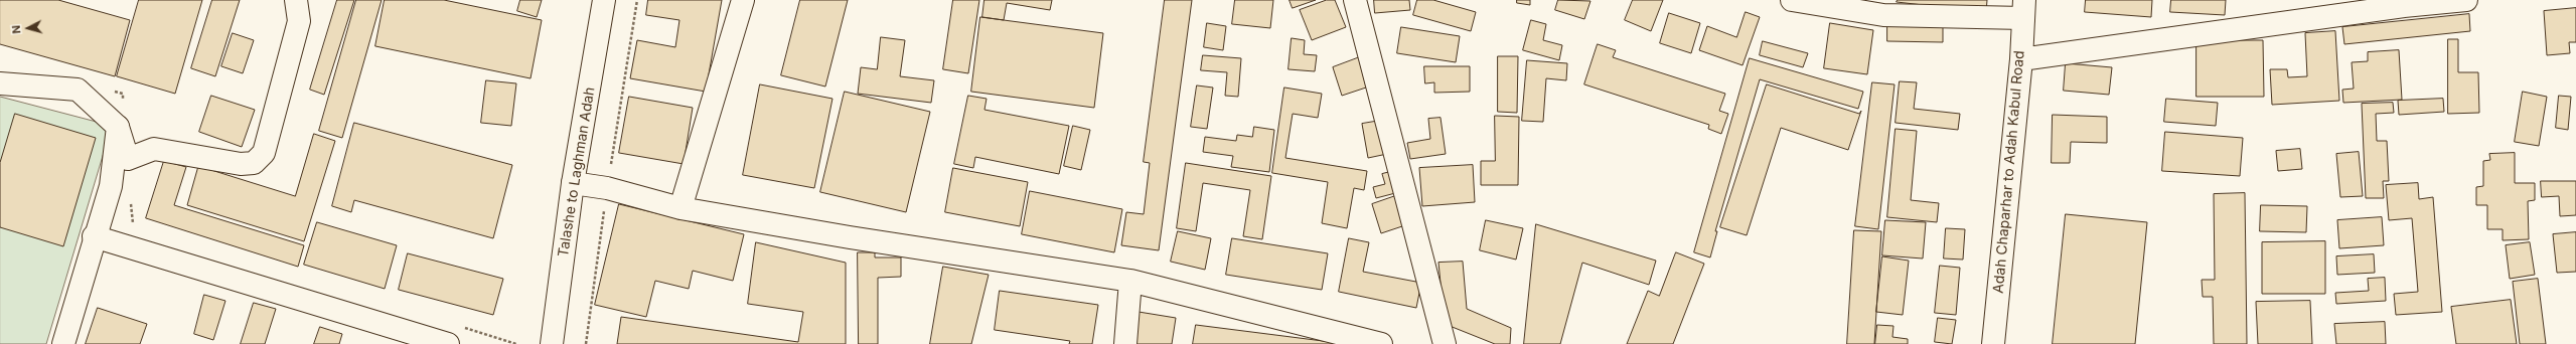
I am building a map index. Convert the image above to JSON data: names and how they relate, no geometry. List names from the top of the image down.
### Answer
{
  "streets": {
    "street": ["Talashe to Laghman Adah", "Adah Chaparhar to Adah Kabul Road"]
  },
  "north": "left"
}
